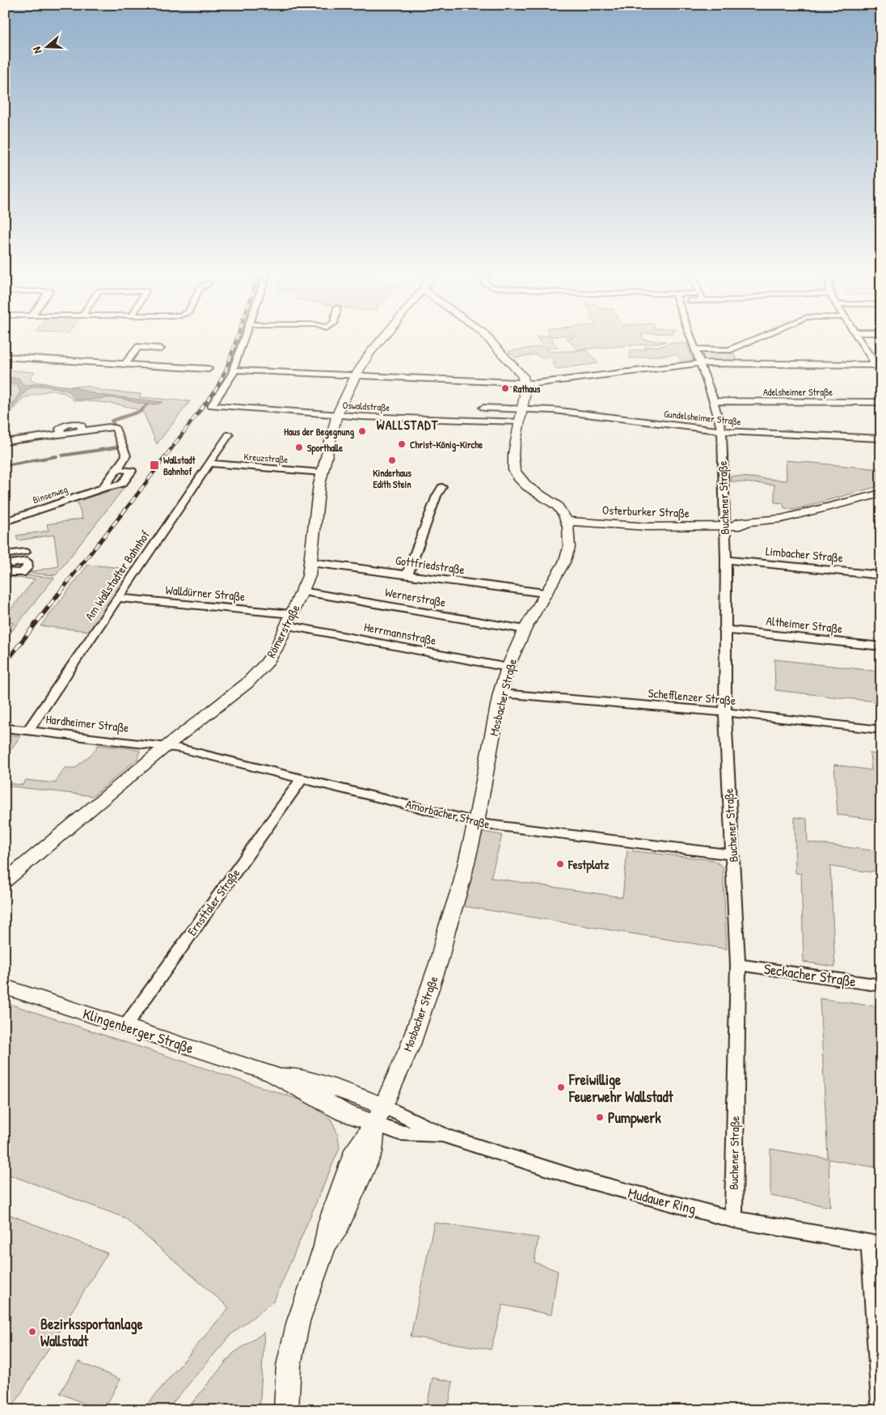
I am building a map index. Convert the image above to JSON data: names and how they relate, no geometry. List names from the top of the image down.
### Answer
{
  "streets": {
    "street": [
      "Adelsheimer Straße",
      "Oswaldstraße",
      "Gundelsheimer Straße",
      "Kreuzstraße",
      "Binsenweg",
      "Buchener Straße",
      "Osterburker Straße",
      "Limbacher Straße",
      "Gottfriedstraße",
      "Am Wallstadter Bahnhof",
      "Walldürner Straße",
      "Wernerstraße",
      "Altheimer Straße",
      "Römerstraße",
      "Herrmannstraße",
      "Schefflenzer Straße",
      "Mosbacher Straße",
      "Hardheimer Straße",
      "Amorbacher Straße",
      "Ernsttaler Straße",
      "Seckacher Straße",
      "Klingenberger Straße",
      "Mudauer Ring"
    ]
  },
  "crossings": [
    ["Adelsheimer Straße", "Buchener Straße"],
    ["Oswaldstraße", "Römerstraße"],
    ["Gundelsheimer Straße", "Buchener Straße"],
    ["Kreuzstraße", "Am Wallstadter Bahnhof"],
    ["Kreuzstraße", "Römerstraße"],
    ["Buchener Straße", "Osterburker Straße"],
    ["Buchener Straße", "Limbacher Straße"],
    ["Buchener Straße", "Altheimer Straße"],
    ["Buchener Straße", "Schefflenzer Straße"],
    ["Buchener Straße", "Amorbacher Straße"],
    ["Buchener Straße", "Seckacher Straße"],
    ["Buchener Straße", "Mudauer Ring"],
    ["Osterburker Straße", "Mosbacher Straße"],
    ["Gottfriedstraße", "Römerstraße"],
    ["Gottfriedstraße", "Mosbacher Straße"],
    ["Am Wallstadter Bahnhof", "Walldürner Straße"],
    ["Am Wallstadter Bahnhof", "Hardheimer Straße"],
    ["Walldürner Straße", "Römerstraße"],
    ["Wernerstraße", "Römerstraße"],
    ["Wernerstraße", "Mosbacher Straße"],
    ["Römerstraße", "Herrmannstraße"],
    ["Römerstraße", "Hardheimer Straße"],
    ["Römerstraße", "Amorbacher Straße"],
    ["Herrmannstraße", "Mosbacher Straße"],
    ["Schefflenzer Straße", "Mosbacher Straße"],
    ["Mosbacher Straße", "Amorbacher Straße"],
    ["Mosbacher Straße", "Klingenberger Straße"],
    ["Mosbacher Straße", "Mudauer Ring"],
    ["Hardheimer Straße", "Amorbacher Straße"],
    ["Amorbacher Straße", "Ernsttaler Straße"],
    ["Ernsttaler Straße", "Klingenberger Straße"],
    ["Klingenberger Straße", "Mudauer Ring"]
  ],
  "districts": ["WALLSTADT"],
  "places": {
    "other": [
      "Rathaus",
      "Haus der Begegnung",
      "Christ-König-Kirche",
      "Sporthalle",
      "Kinderhaus Edith Stein",
      "Festplatz",
      "Freiwillige Feuerwehr Wallstadt",
      "Pumpwerk",
      "Bezirkssportanlage Wallstadt"
    ],
    "transit": ["Wallstadt Bahnhof"]
  },
  "north": "left"
}
